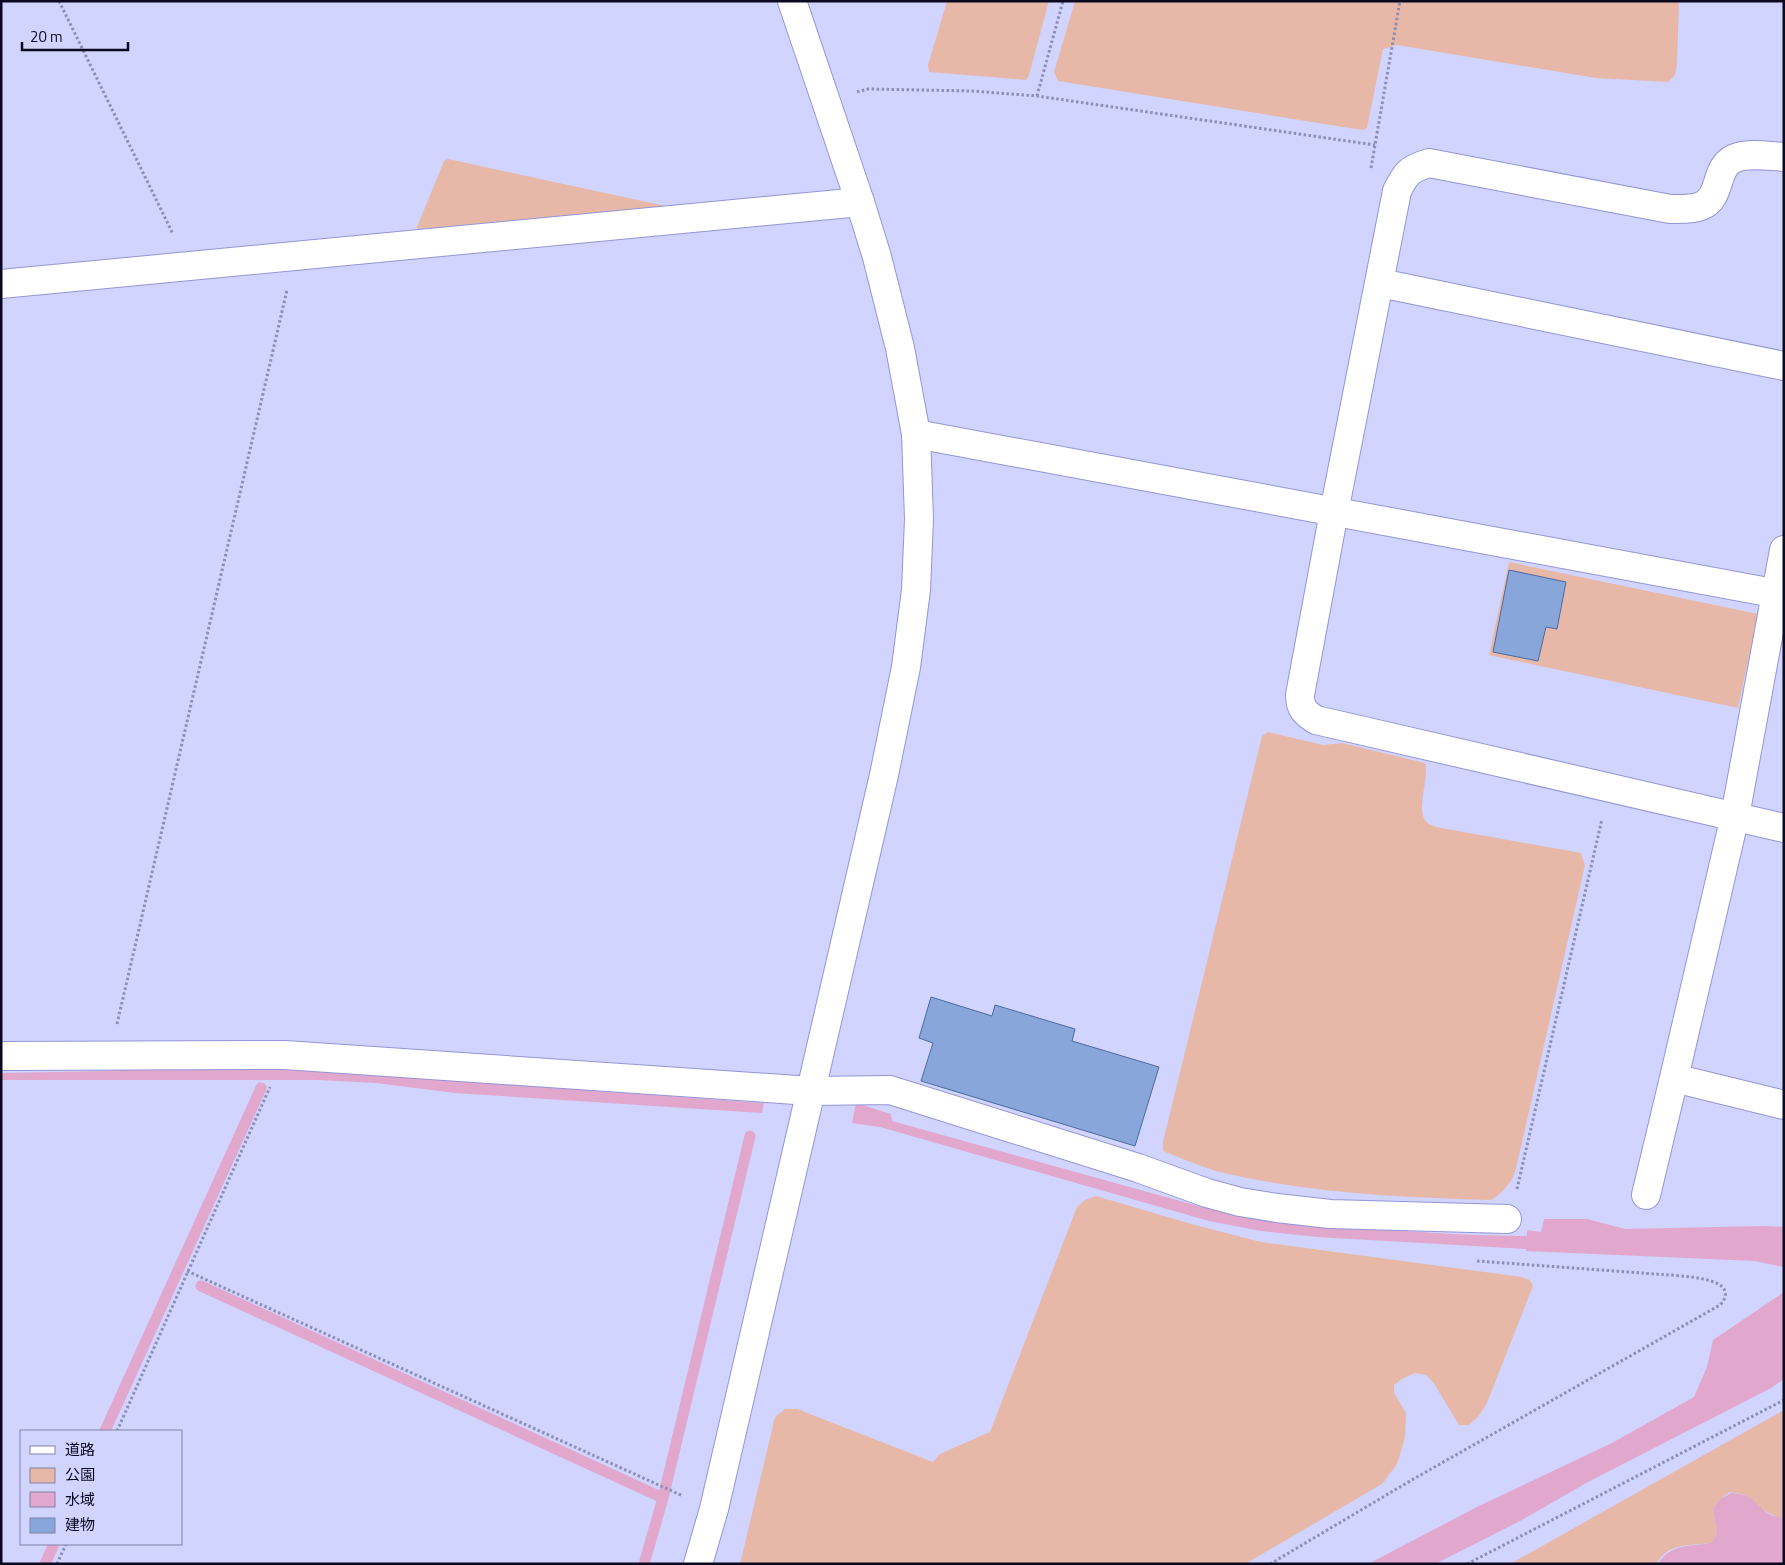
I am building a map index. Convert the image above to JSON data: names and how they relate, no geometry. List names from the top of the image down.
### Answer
{
  "legend": [
    "道路",
    "公園",
    "水域",
    "建物"
  ],
  "scale_bar": "20 m"
}
